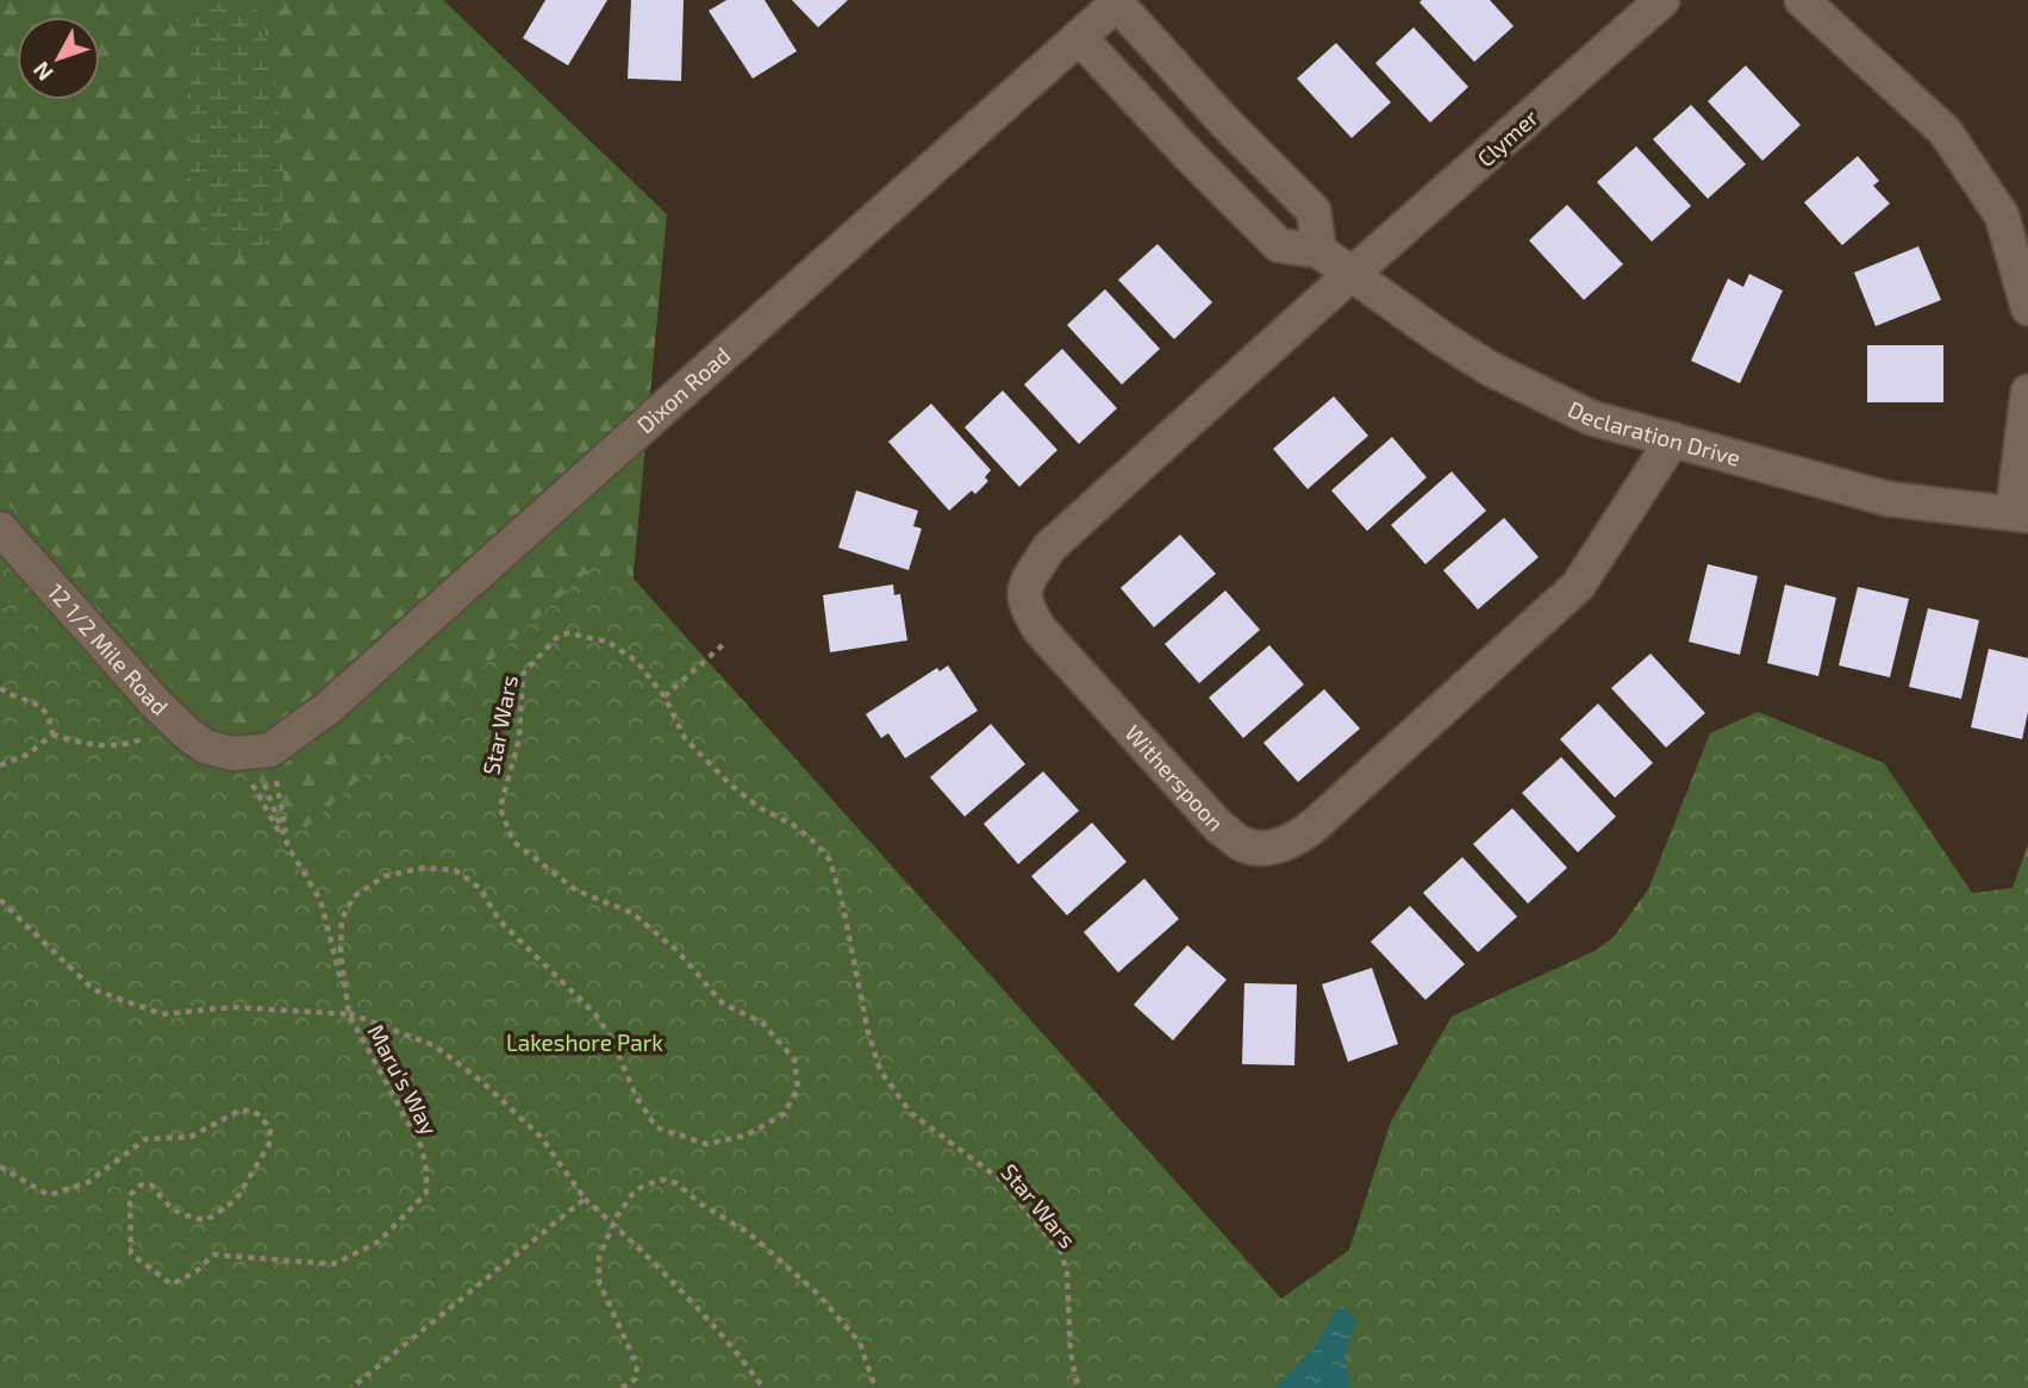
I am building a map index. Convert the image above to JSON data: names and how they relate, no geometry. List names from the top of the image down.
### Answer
{
  "streets": {
    "street": [
      "Clymer",
      "Dixon Road",
      "Declaration Drive",
      "12 1/2 Mile Road",
      "Witherspoon"
    ],
    "path": ["Star Wars", "Maru's Way"]
  },
  "crossings": [
    ["Clymer", "Declaration Drive"],
    ["Clymer", "Witherspoon"],
    ["Dixon Road", "Declaration Drive"],
    ["Dixon Road", "12 1/2 Mile Road"],
    ["Declaration Drive", "Witherspoon"],
    ["Star Wars", "Maru's Way"]
  ],
  "parks": ["Lakeshore Park"],
  "north": "bottom left"
}
